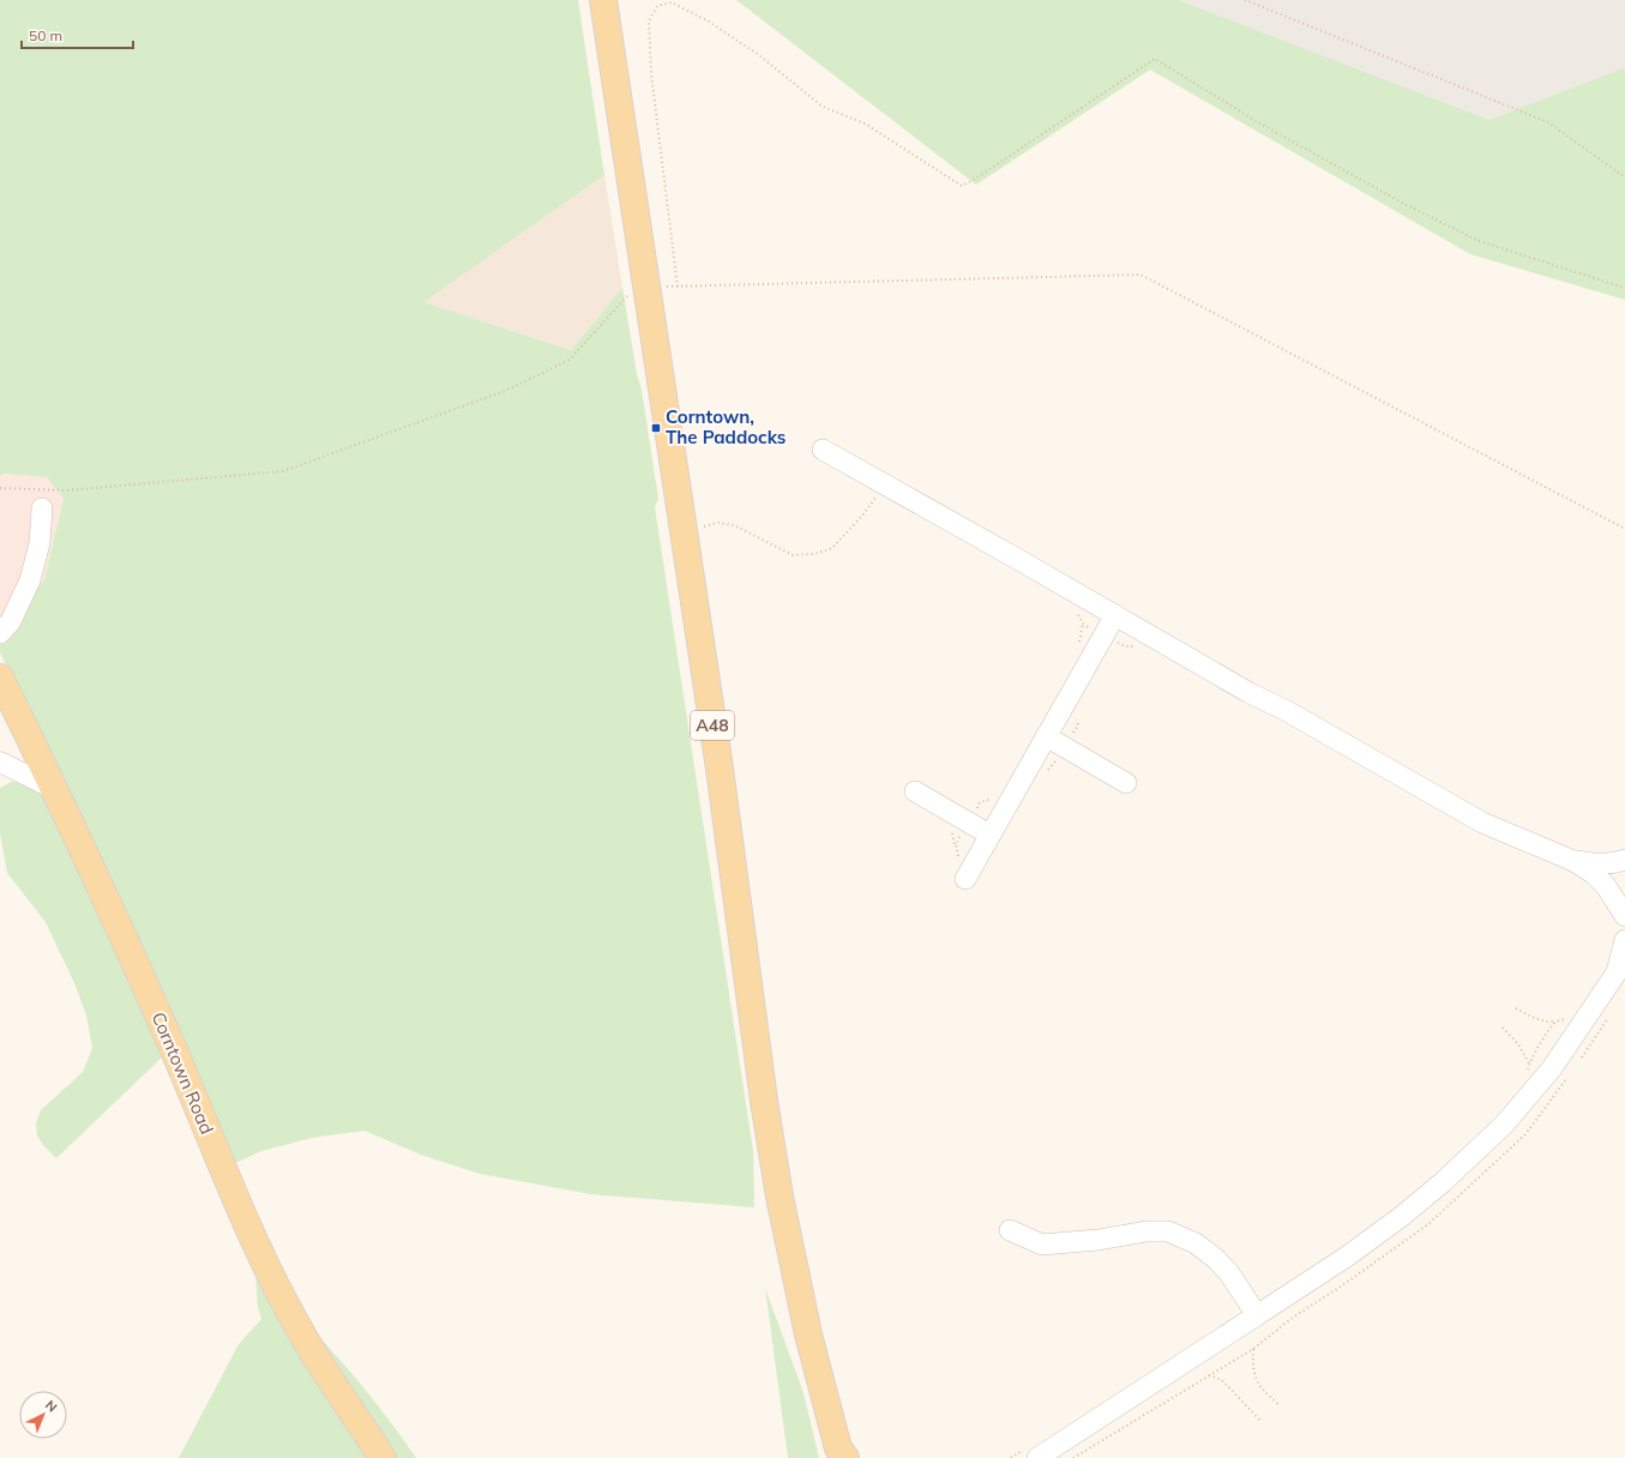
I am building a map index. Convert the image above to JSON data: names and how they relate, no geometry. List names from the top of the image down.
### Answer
{
  "streets": {
    "main road": ["A48", "Corntown Road"]
  },
  "places": {
    "transit": ["Corntown, The Paddocks"]
  },
  "scale_bar": "50 m",
  "north": "top right"
}
